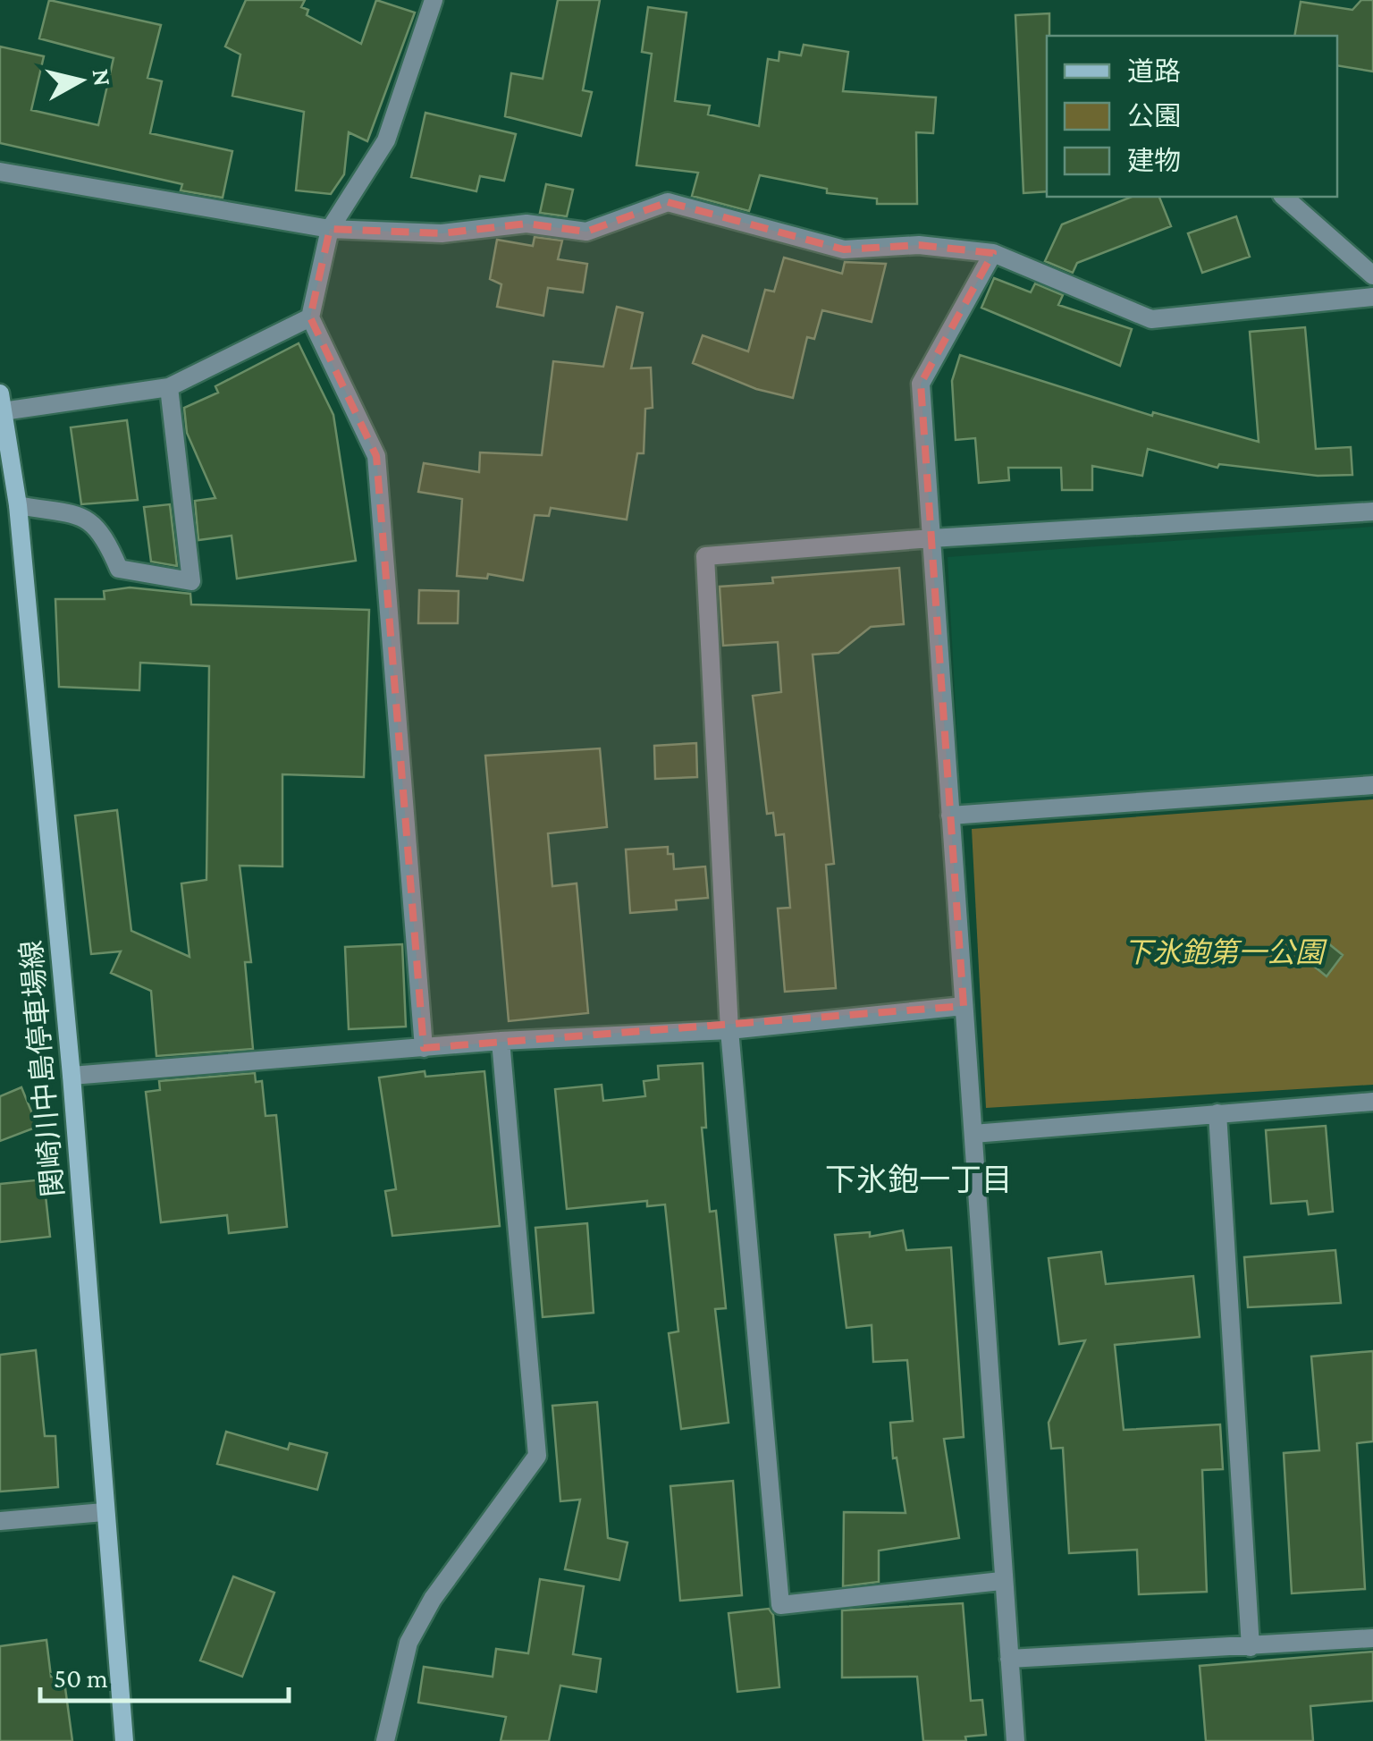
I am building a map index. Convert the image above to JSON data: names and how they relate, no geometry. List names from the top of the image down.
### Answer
{
  "streets": {
    "main road": ["関崎川中島停車場線"]
  },
  "districts": ["下氷鉋一丁目"],
  "parks": ["下氷鉋第一公園"],
  "legend": ["道路", "公園", "建物"],
  "scale_bar": "50 m",
  "north": "right"
}
